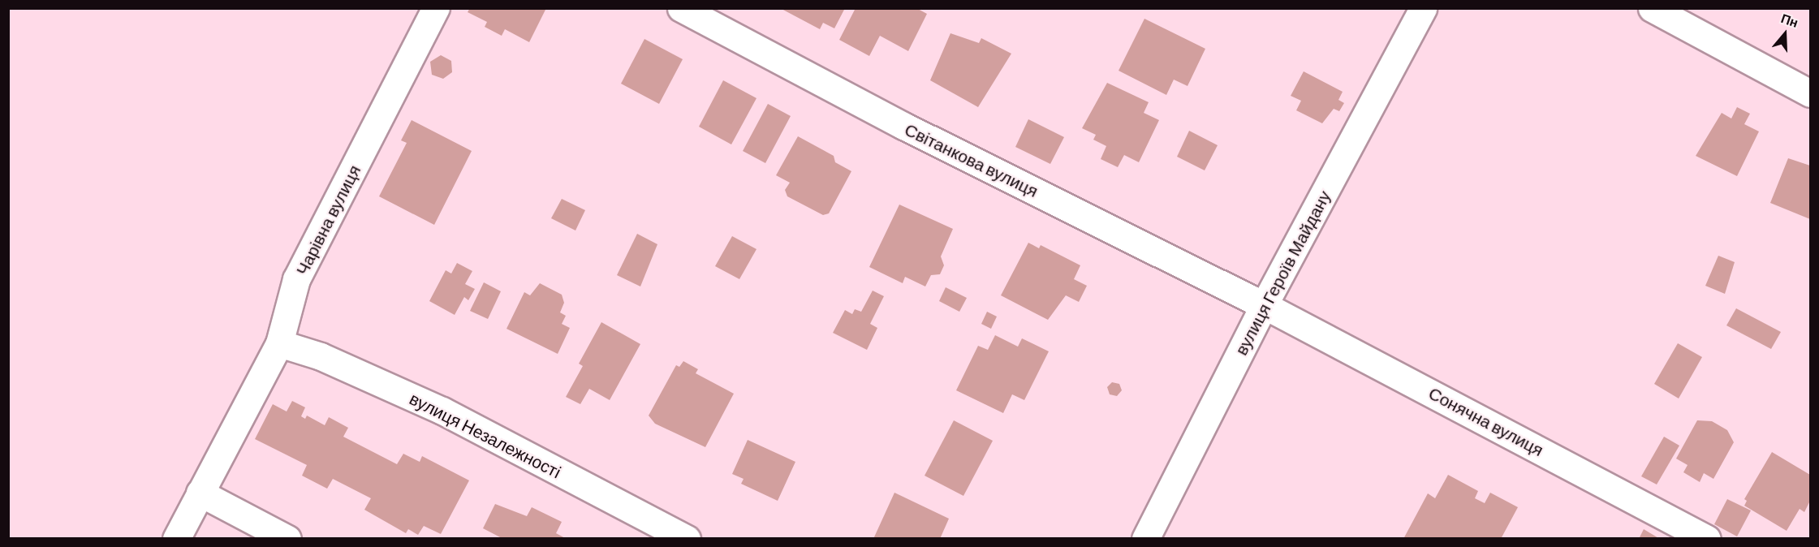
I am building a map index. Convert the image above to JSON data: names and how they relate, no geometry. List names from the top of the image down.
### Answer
{
  "streets": {
    "street": [
      "Світанкова вулиця",
      "Чарівна вулиця",
      "вулиця Героїв Майдану",
      "Сонячна вулиця",
      "вулиця Незалежності"
    ]
  },
  "crossings": [
    ["Світанкова вулиця", "вулиця Героїв Майдану"],
    ["Світанкова вулиця", "Сонячна вулиця"],
    ["Чарівна вулиця", "вулиця Незалежності"],
    ["вулиця Героїв Майдану", "Сонячна вулиця"]
  ],
  "north": "top"
}
